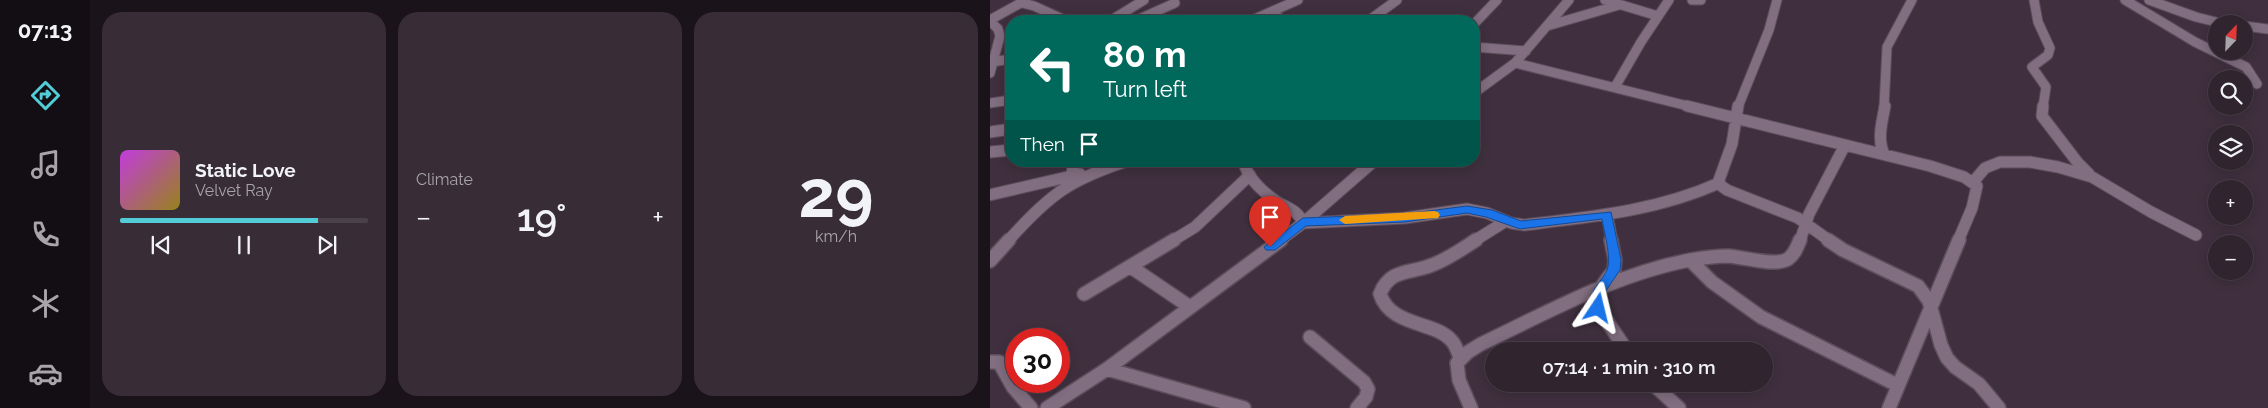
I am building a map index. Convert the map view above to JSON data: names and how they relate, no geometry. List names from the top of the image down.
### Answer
{
  "north": "top right",
  "page": {
    "tabs": "07:13",
    "tile": [
      "Climate",
      ["29", "km/h"]
    ],
    "map_buttons": ["+", "−"],
    "turn": ["80 m", "Turn left"],
    "then": "Then",
    "song": ["Static Love", "Velvet Ray"],
    "heat": ["−", "19°", "+"],
    "limit": "30",
    "trip": "07:14 · 1 min · 310 m"
  }
}
